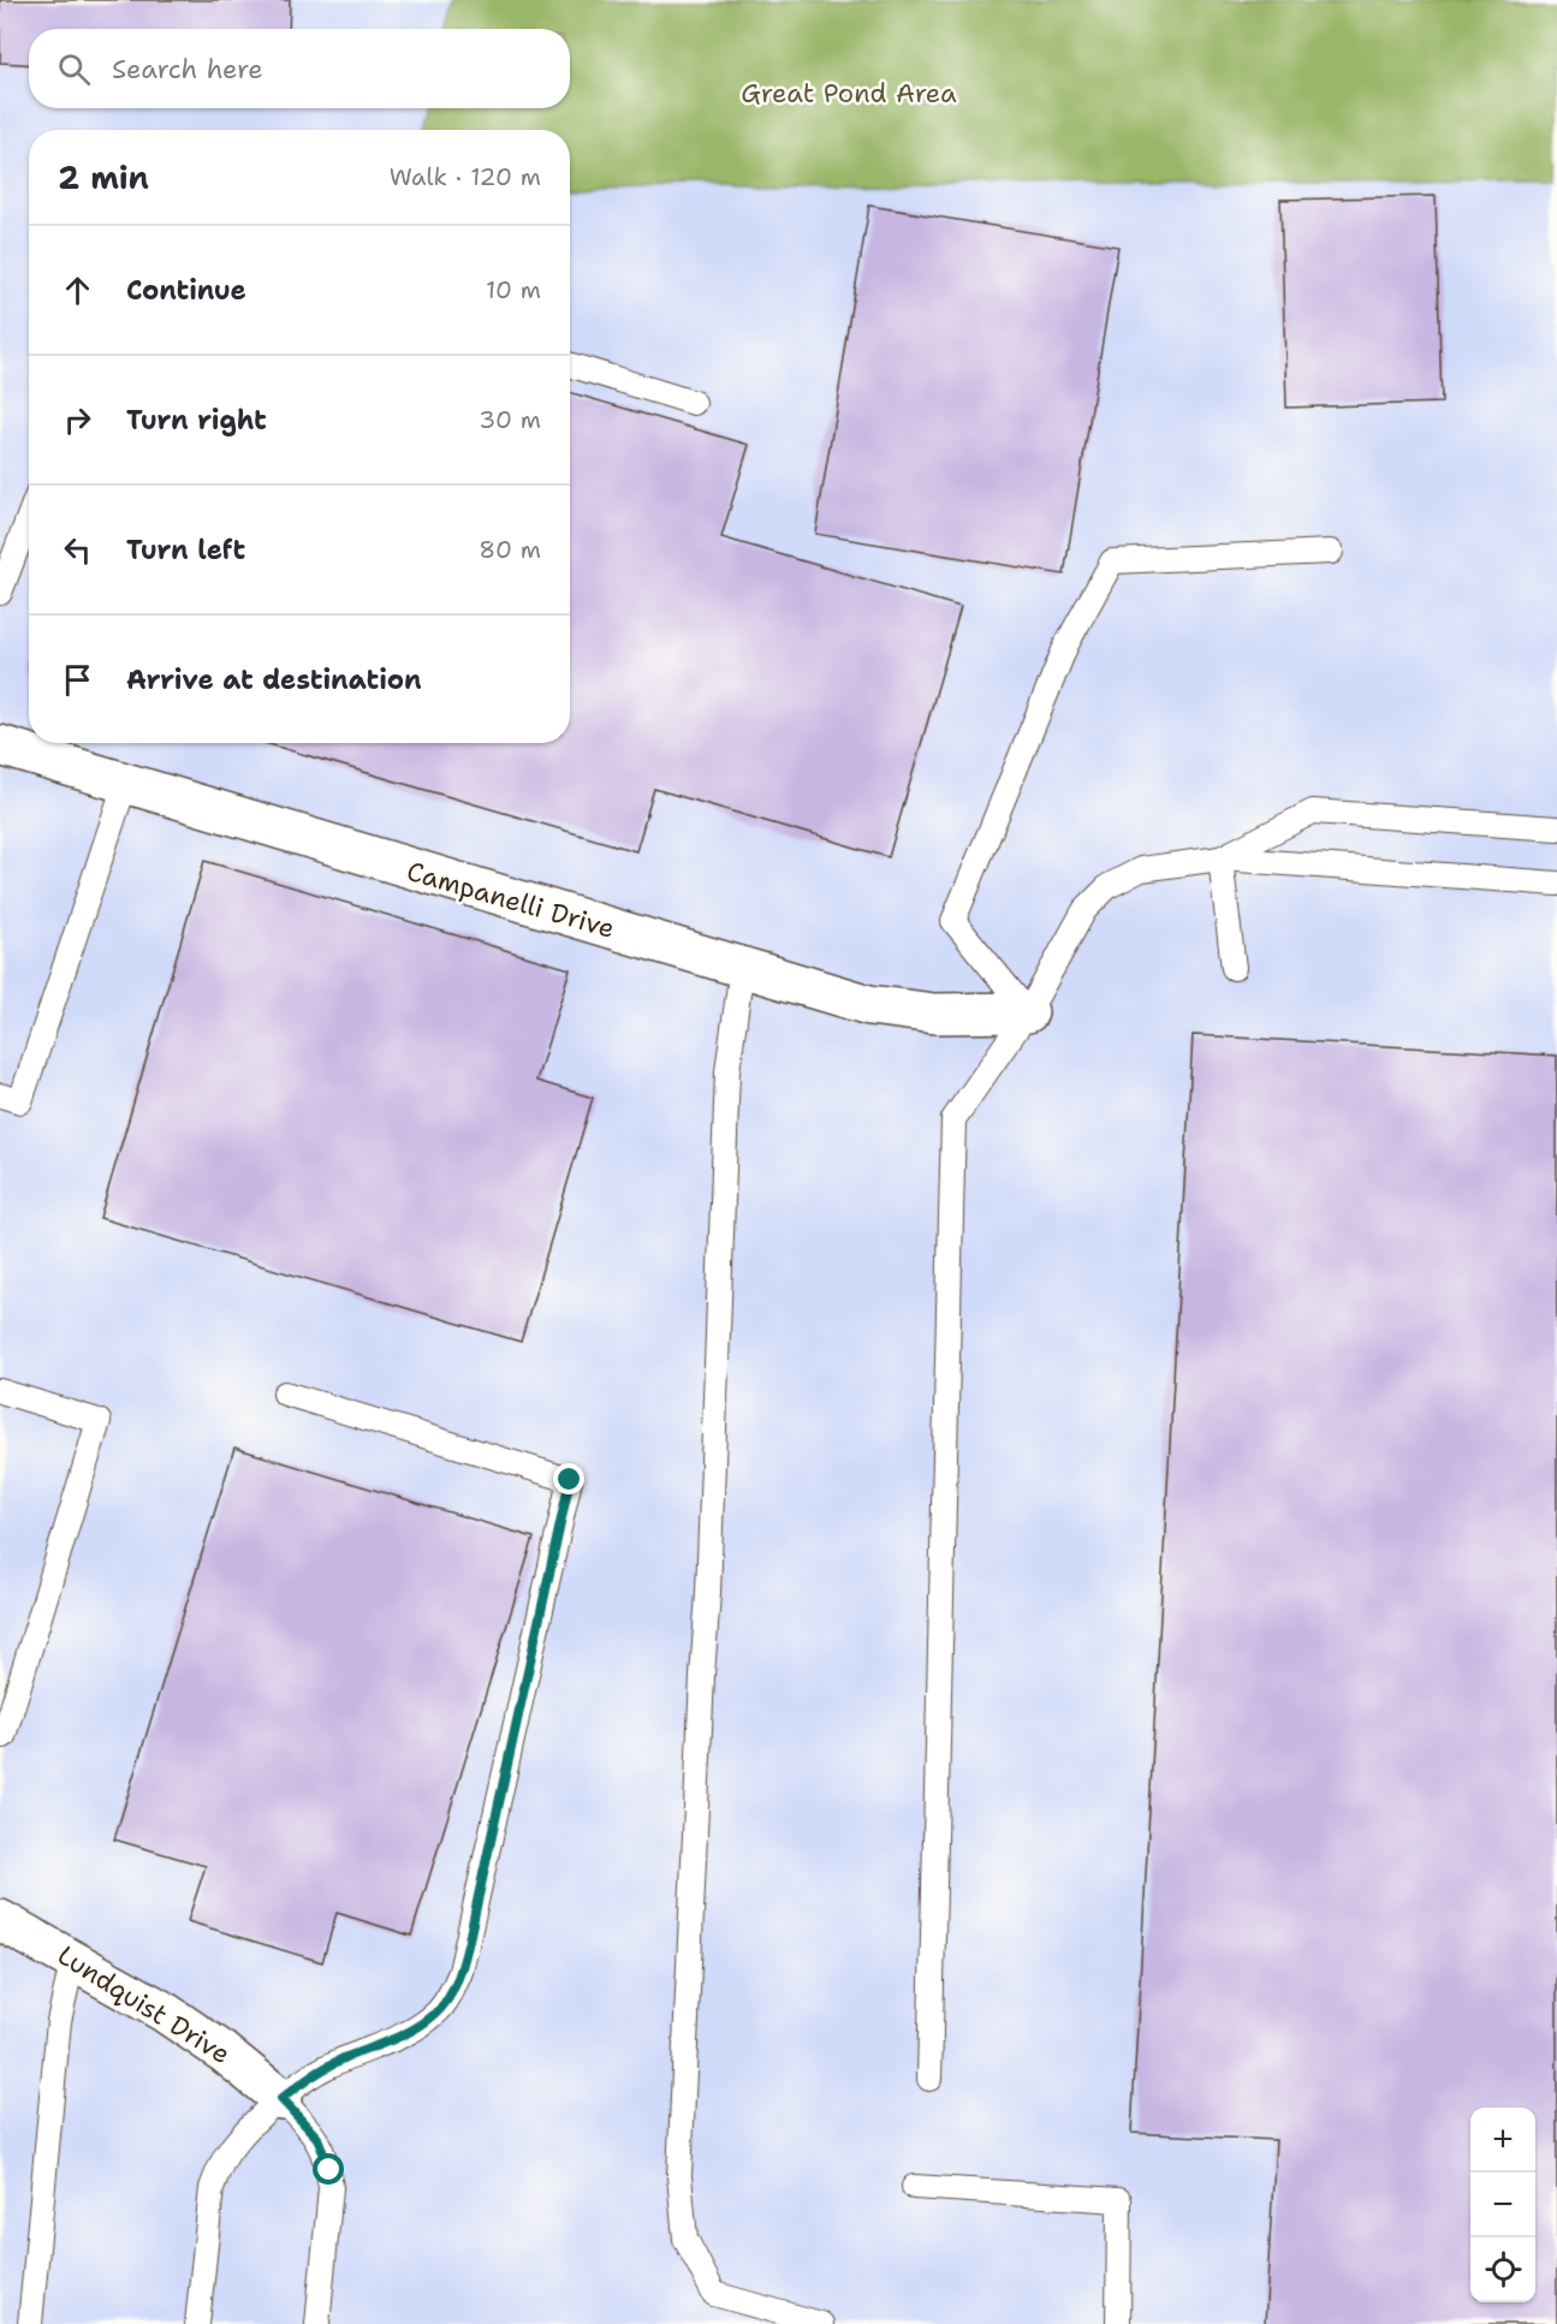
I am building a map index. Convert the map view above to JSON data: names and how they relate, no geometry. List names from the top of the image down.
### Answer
{
  "streets": {
    "street": ["Campanelli Drive", "Lundquist Drive"]
  },
  "parks": ["Great Pond Area"],
  "page": {
    "search": "Search here",
    "heading": ["2 min", "Walk · 120 m"],
    "list": [
      ["Continue", "10 m"],
      ["Turn right", "30 m"],
      ["Turn left", "80 m"],
      "Arrive at destination"
    ],
    "map_buttons": ["+", "−"]
  }
}
